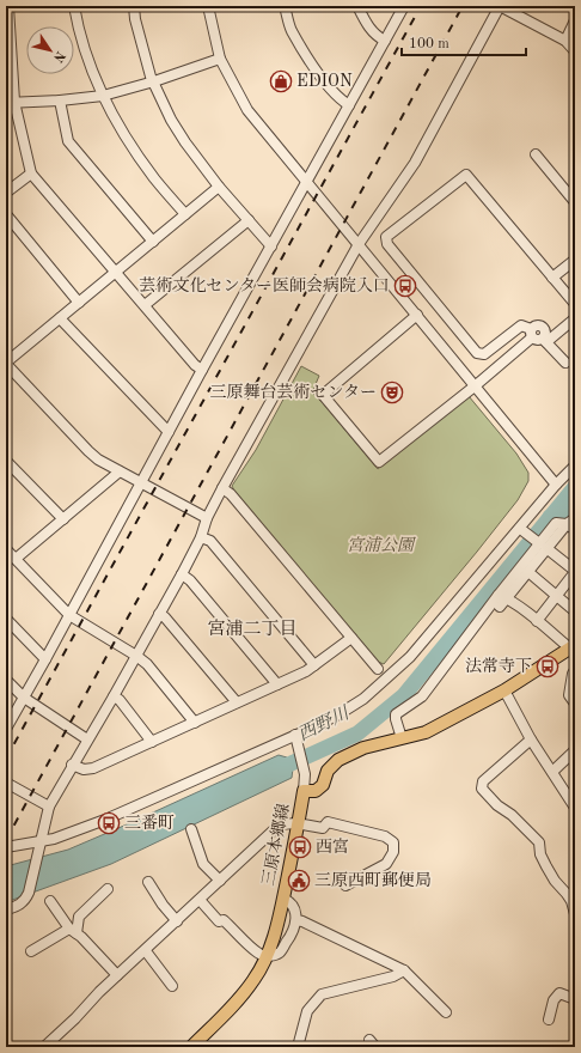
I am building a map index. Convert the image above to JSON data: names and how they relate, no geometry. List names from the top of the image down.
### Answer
{
  "streets": {
    "main road": ["三原本郷線"]
  },
  "districts": ["宮浦二丁目"],
  "water": ["西野川"],
  "parks": ["宮浦公園"],
  "places": {
    "shop": ["EDION"],
    "bus stop": [
      "芸術文化センター医師会病院入口",
      "法常寺下",
      "三番町",
      "西宮"
    ],
    "theatre": ["三原舞台芸術センター"],
    "public building": ["三原西町郵便局"]
  },
  "scale_bar": "100 m",
  "north": "bottom right"
}
